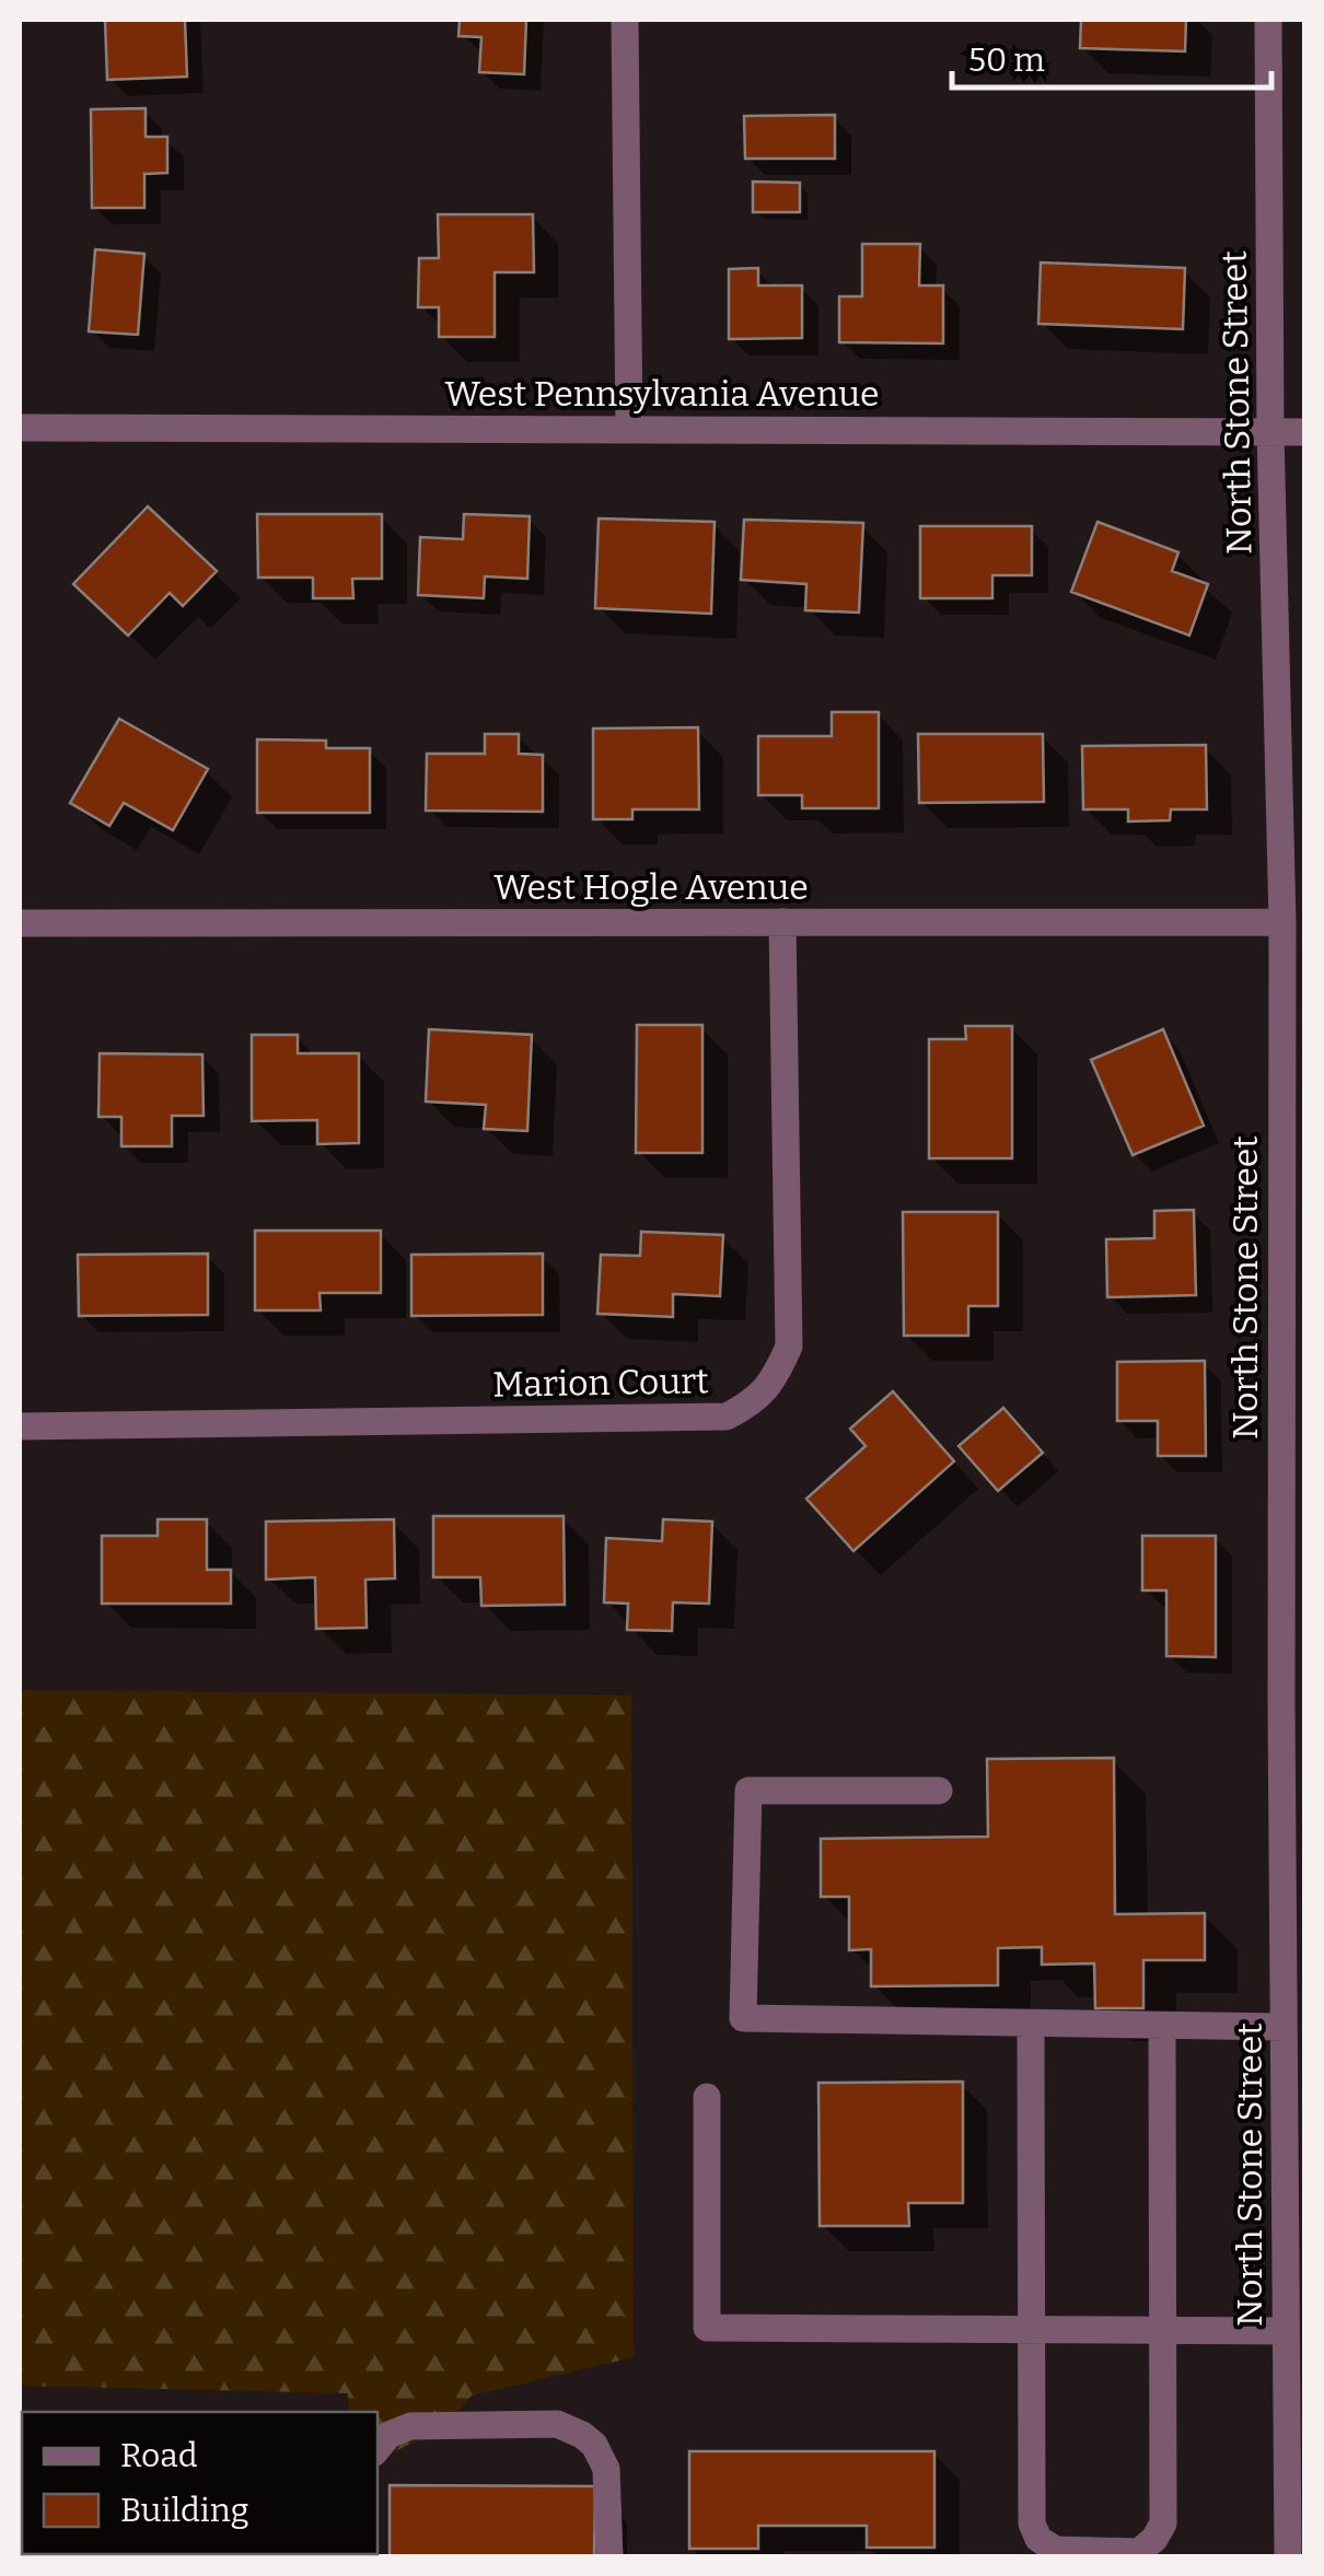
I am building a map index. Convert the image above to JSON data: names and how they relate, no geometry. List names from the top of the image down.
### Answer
{
  "streets": {
    "street": [
      "West Pennsylvania Avenue",
      "North Stone Street",
      "West Hogle Avenue",
      "Marion Court"
    ]
  },
  "crossings": [
    ["West Pennsylvania Avenue", "North Stone Street"],
    ["North Stone Street", "West Hogle Avenue"],
    ["West Hogle Avenue", "Marion Court"]
  ],
  "legend": ["Road", "Building"],
  "scale_bar": "50 m"
}
